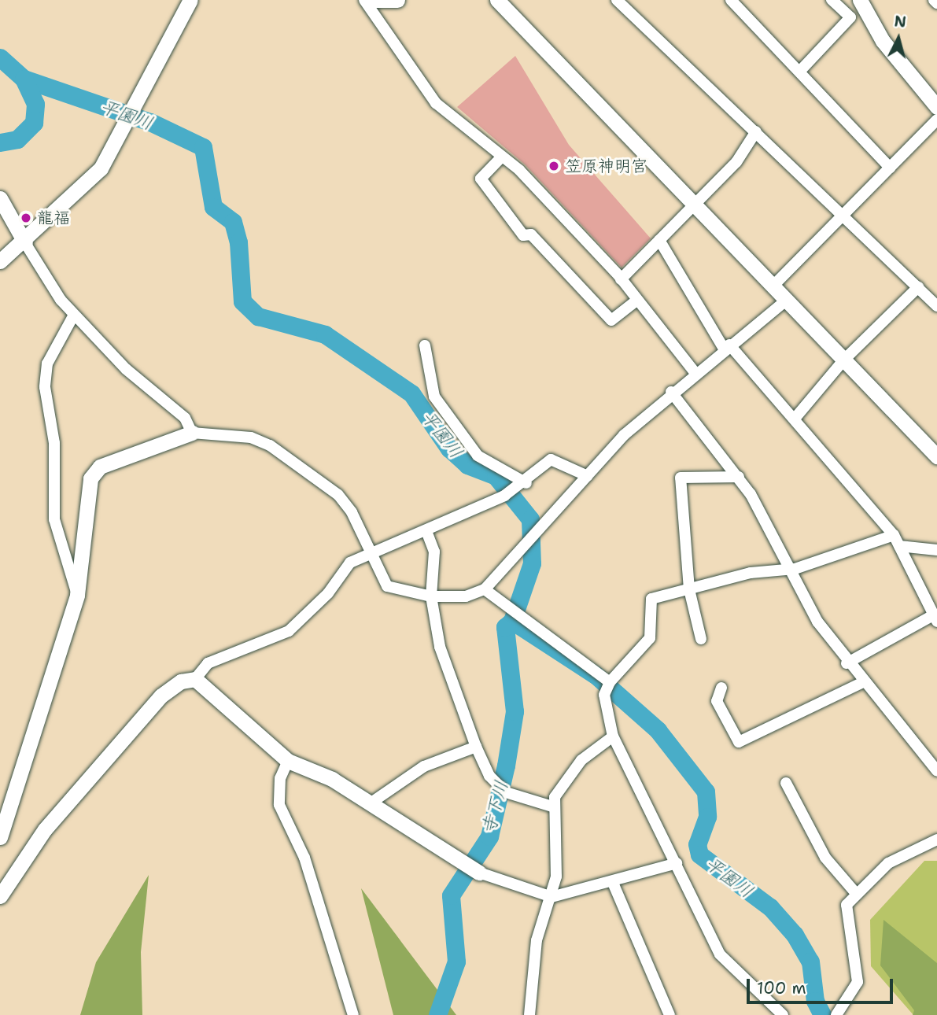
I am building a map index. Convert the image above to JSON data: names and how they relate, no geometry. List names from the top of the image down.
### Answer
{
  "water": ["平園川", "寺下川"],
  "places": ["笠原神明宮", "龍福"],
  "scale_bar": "100 m",
  "north": "top"
}
